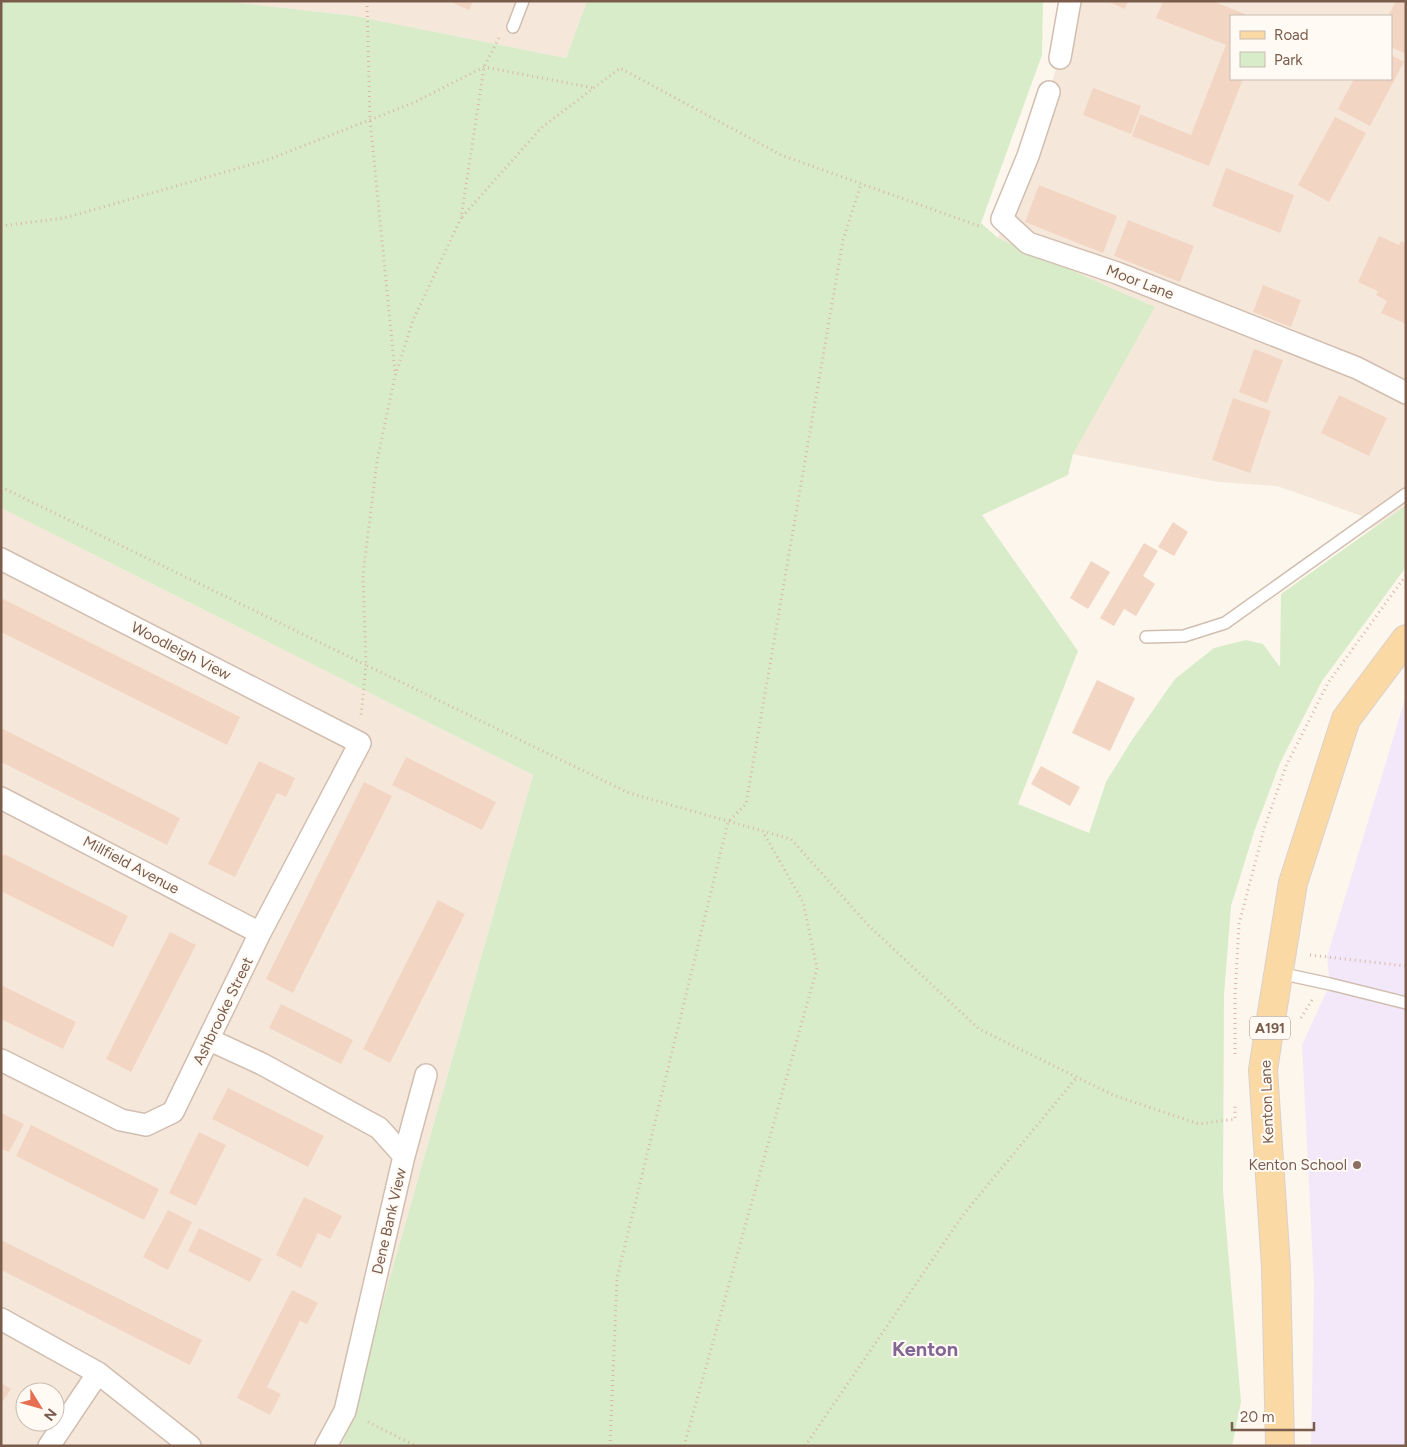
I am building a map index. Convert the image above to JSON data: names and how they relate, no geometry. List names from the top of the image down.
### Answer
{
  "streets": {
    "main road": ["A191", "Kenton Lane"],
    "street": [
      "Moor Lane",
      "Woodleigh View",
      "Millfield Avenue",
      "Ashbrooke Street",
      "Dene Bank View"
    ]
  },
  "crossings": [
    ["Woodleigh View", "Ashbrooke Street"],
    ["Millfield Avenue", "Ashbrooke Street"],
    ["Ashbrooke Street", "Dene Bank View"]
  ],
  "districts": ["Kenton"],
  "places": ["Kenton School"],
  "legend": ["Road", "Park"],
  "scale_bar": "20 m",
  "north": "bottom right"
}
